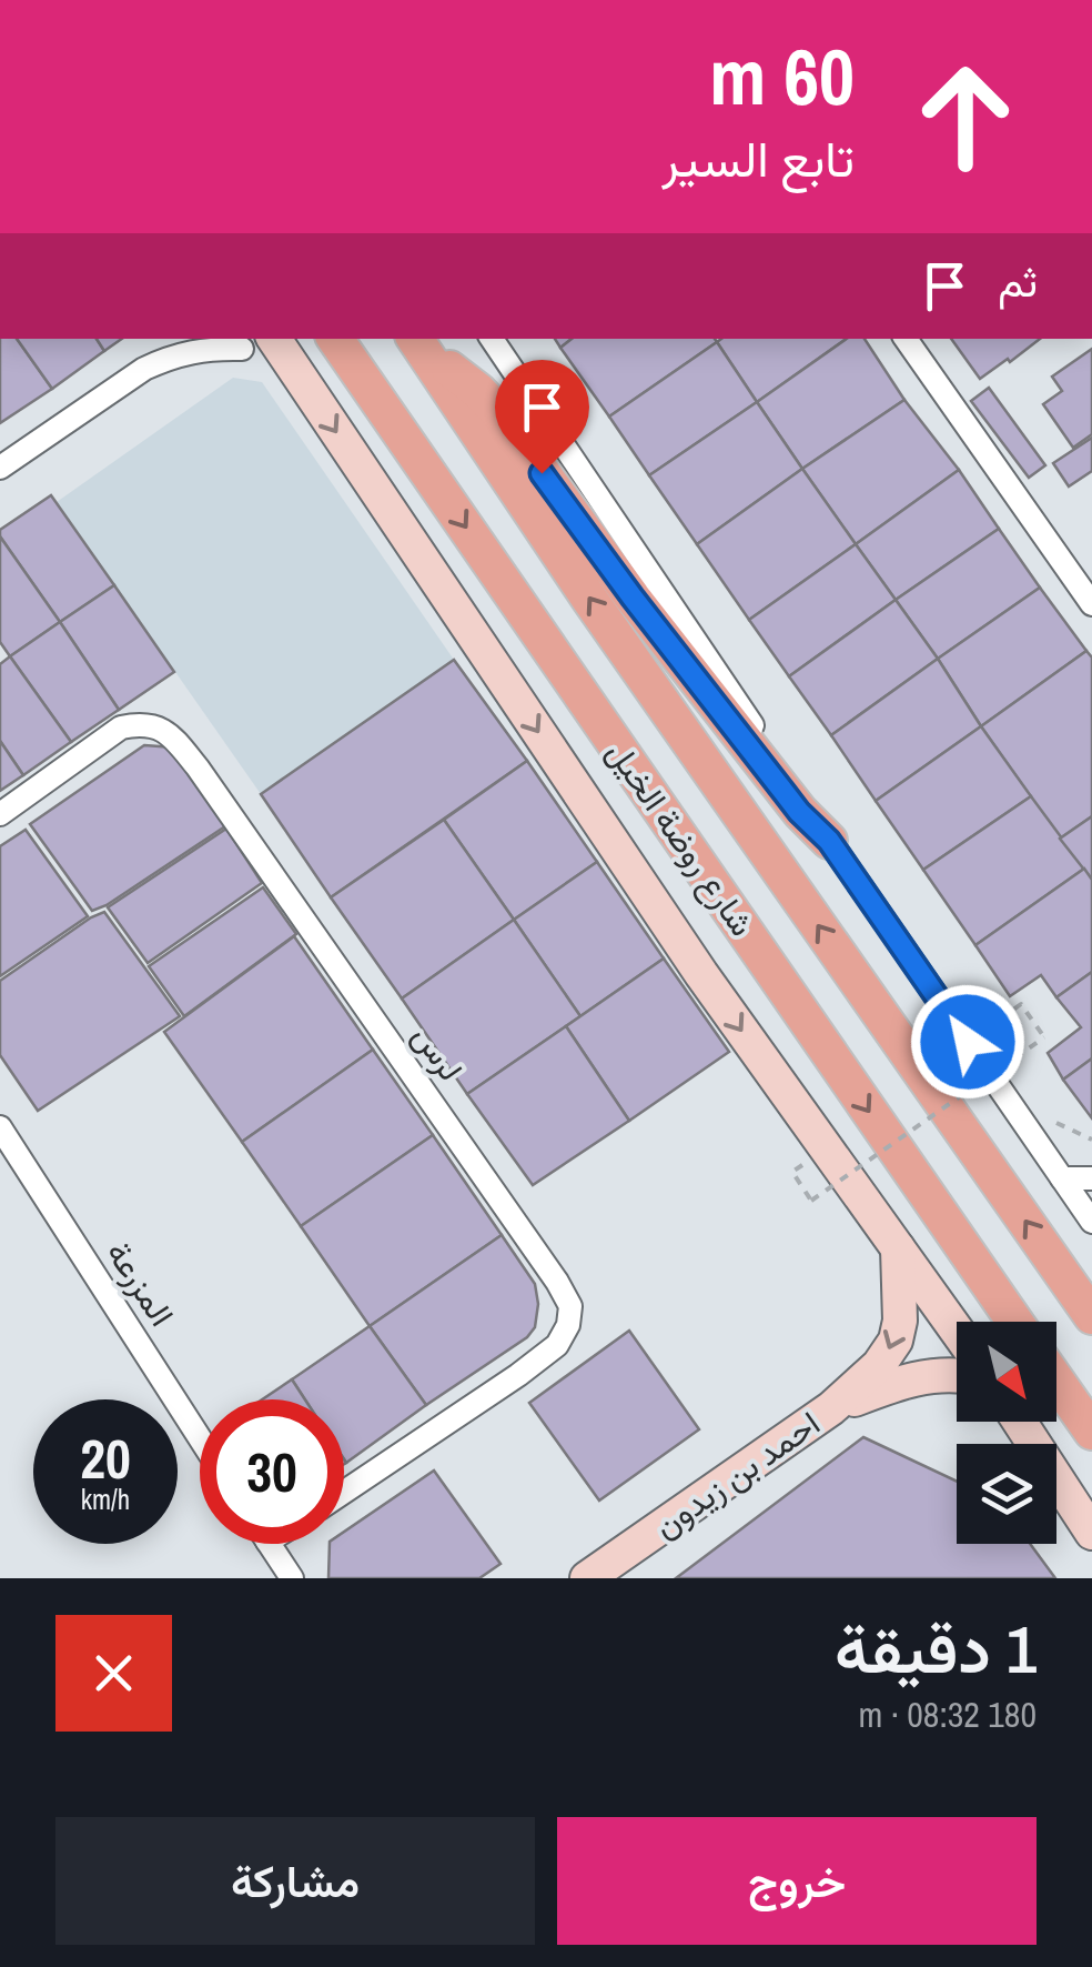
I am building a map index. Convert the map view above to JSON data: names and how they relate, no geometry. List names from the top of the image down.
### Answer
{
  "streets": {
    "main road": ["شارع روضة الخيل"],
    "street": ["لرس", "المزرعة", "احمد بن زيدون"]
  },
  "crossings": [
    ["شارع روضة الخيل", "احمد بن زيدون"]
  ],
  "north": "bottom right",
  "page": {
    "turn": ["60 m", "تابع السير"],
    "then": "ثم",
    "speed": "20 km/h",
    "limit": "30",
    "heading": ["1 دقيقة", "180 m · 08:32"],
    "buttons": ["خروج", "مشاركة"]
  }
}
